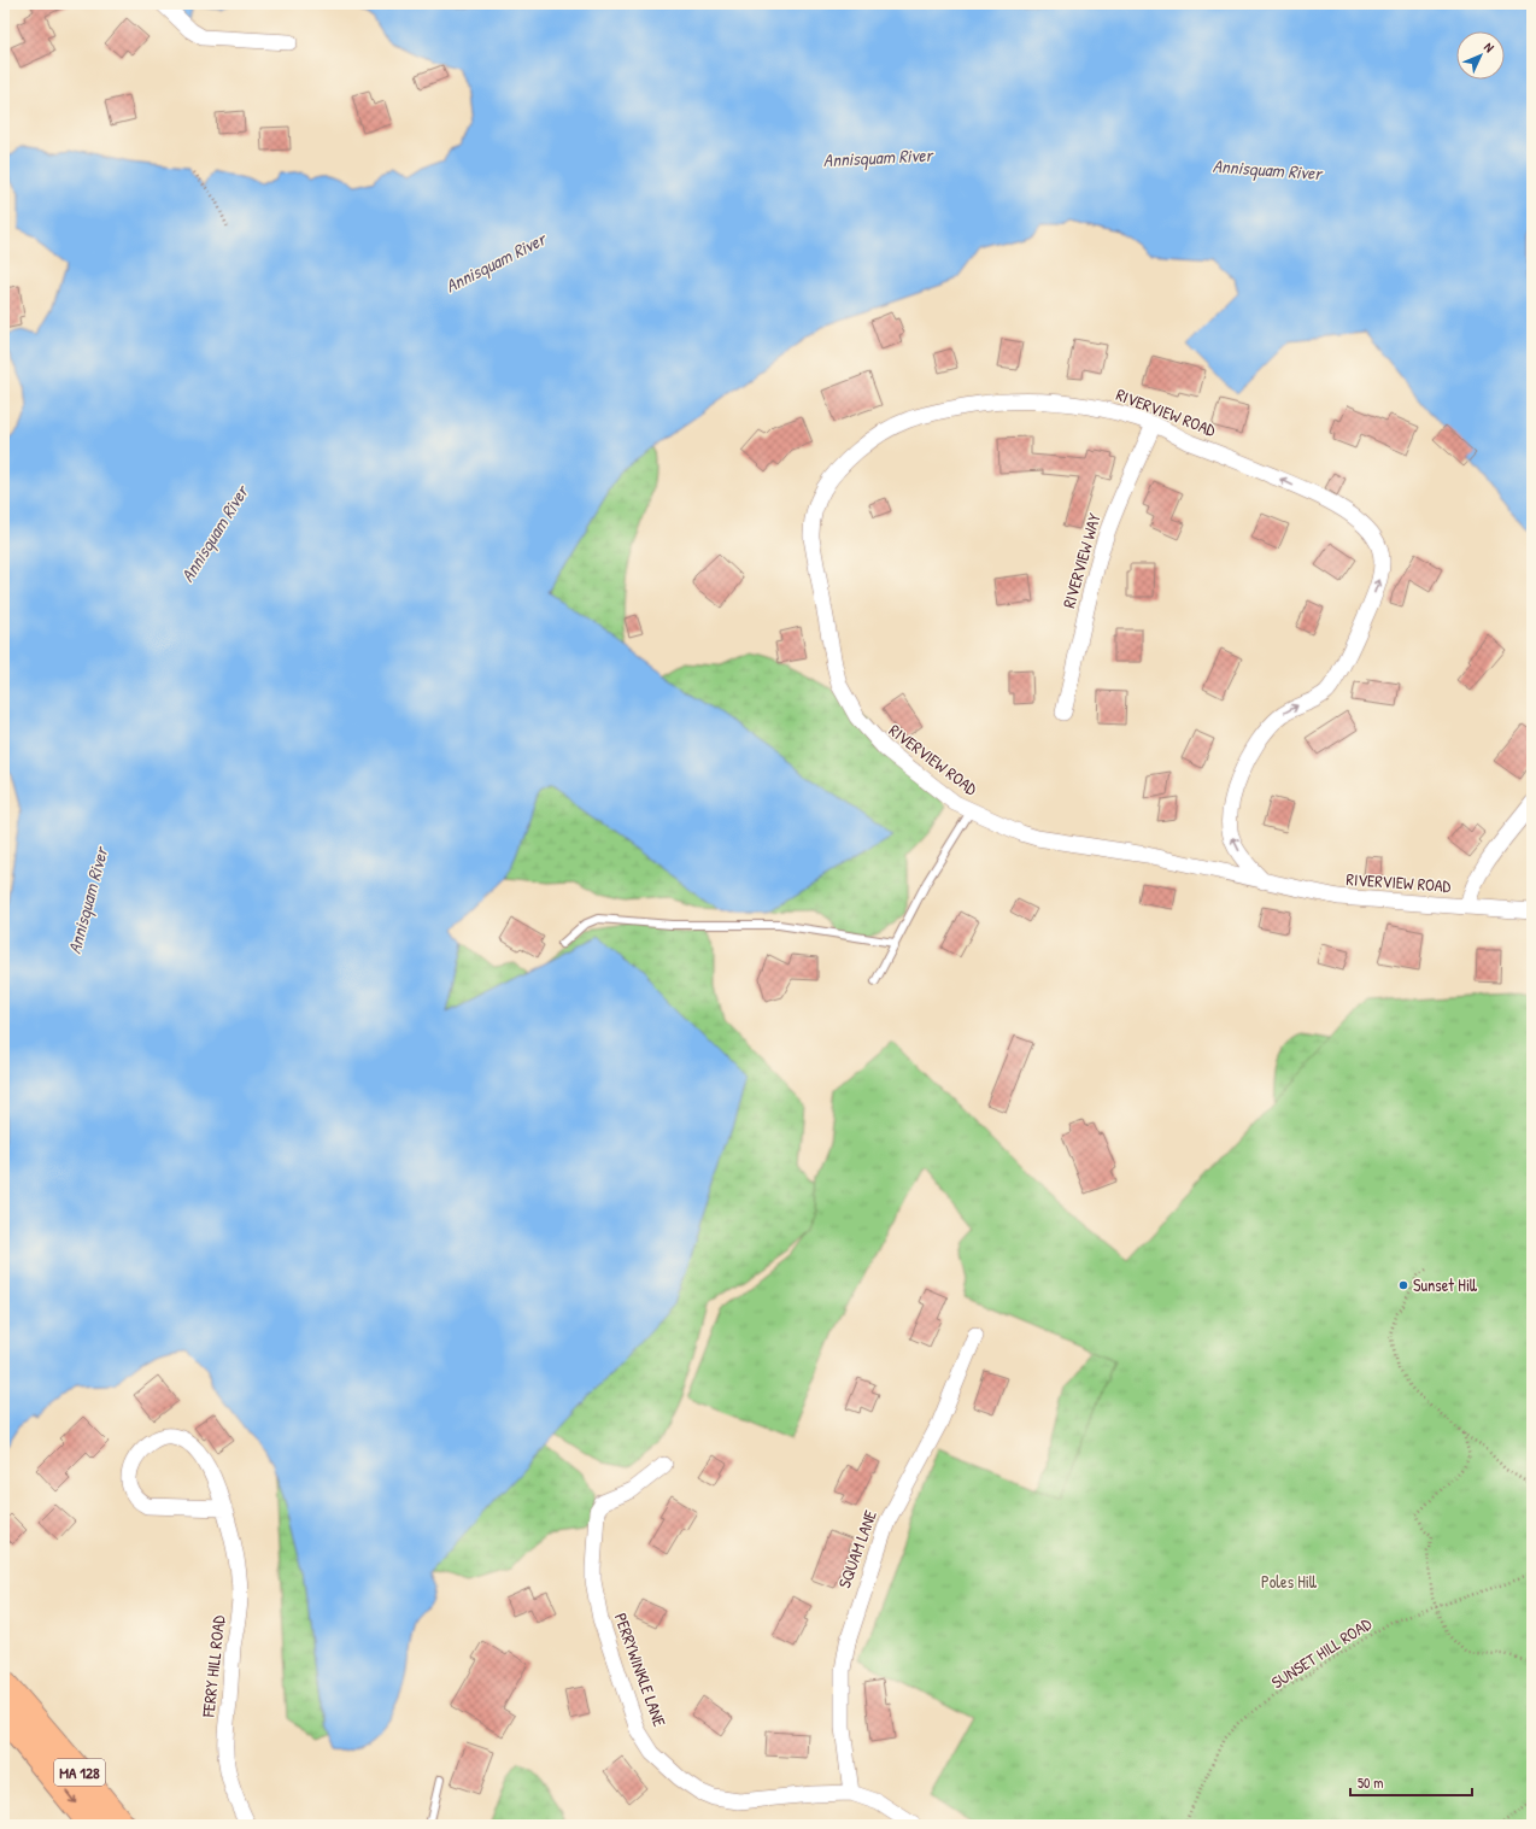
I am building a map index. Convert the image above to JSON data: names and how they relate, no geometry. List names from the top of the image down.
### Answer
{
  "streets": {
    "highway": ["MA 128"],
    "street": [
      "RIVERVIEW ROAD",
      "RIVERVIEW WAY",
      "SQUAM LANE",
      "FERRY HILL ROAD",
      "PERRYWINKLE LANE"
    ],
    "path": ["SUNSET HILL ROAD"]
  },
  "crossings": [
    ["RIVERVIEW ROAD", "RIVERVIEW WAY"],
    ["SQUAM LANE", "PERRYWINKLE LANE"]
  ],
  "water": ["Annisquam River"],
  "parks": ["Poles Hill"],
  "places": ["Sunset Hill"],
  "scale_bar": "50 m",
  "north": "top right"
}
